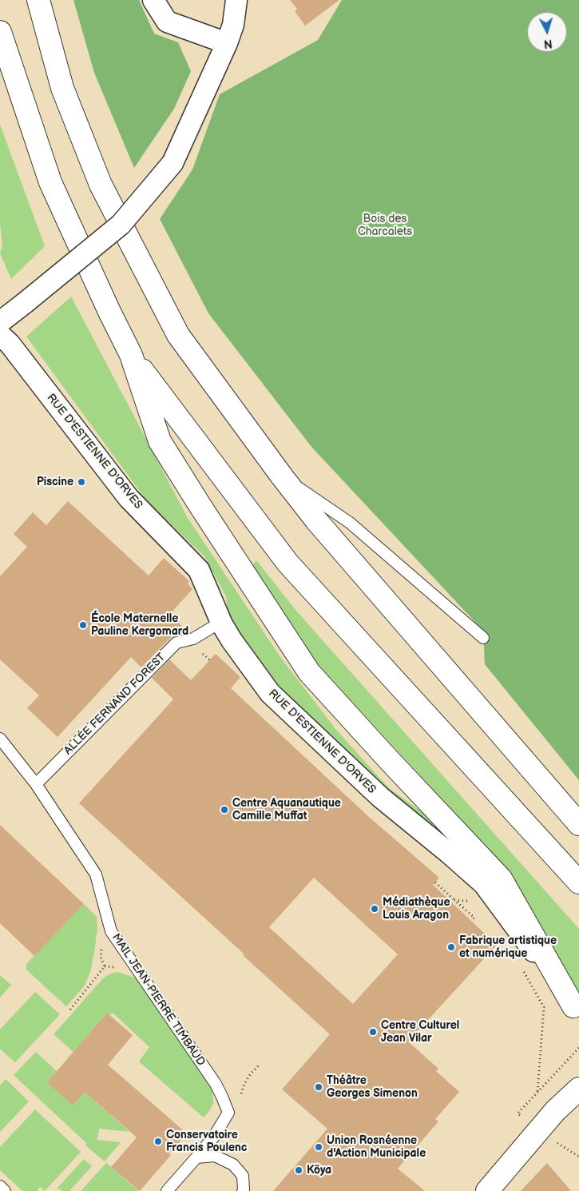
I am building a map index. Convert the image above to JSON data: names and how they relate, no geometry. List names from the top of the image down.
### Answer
{
  "streets": {
    "street": ["RUE D'ESTIENNE D'ORVES"],
    "lane": ["ALLÉE FERNAND FOREST", "MAIL JEAN-PIERRE TIMBAUD"]
  },
  "crossings": [
    ["RUE D'ESTIENNE D'ORVES", "ALLÉE FERNAND FOREST"],
    ["ALLÉE FERNAND FOREST", "MAIL JEAN-PIERRE TIMBAUD"]
  ],
  "parks": ["Bois des Charcalets"],
  "places": [
    "Piscine",
    "École Maternelle Pauline Kergomard",
    "Centre Aquanautique Camille Muffat",
    "Médiathèque Louis Aragon",
    "Fabrique artistique et numérique",
    "Centre Culturel Jean Vilar",
    "Théâtre Georges Simenon",
    "Conservatoire Francis Poulenc",
    "Union Rosnéenne d'Action Municipale",
    "Köya"
  ],
  "north": "bottom"
}
